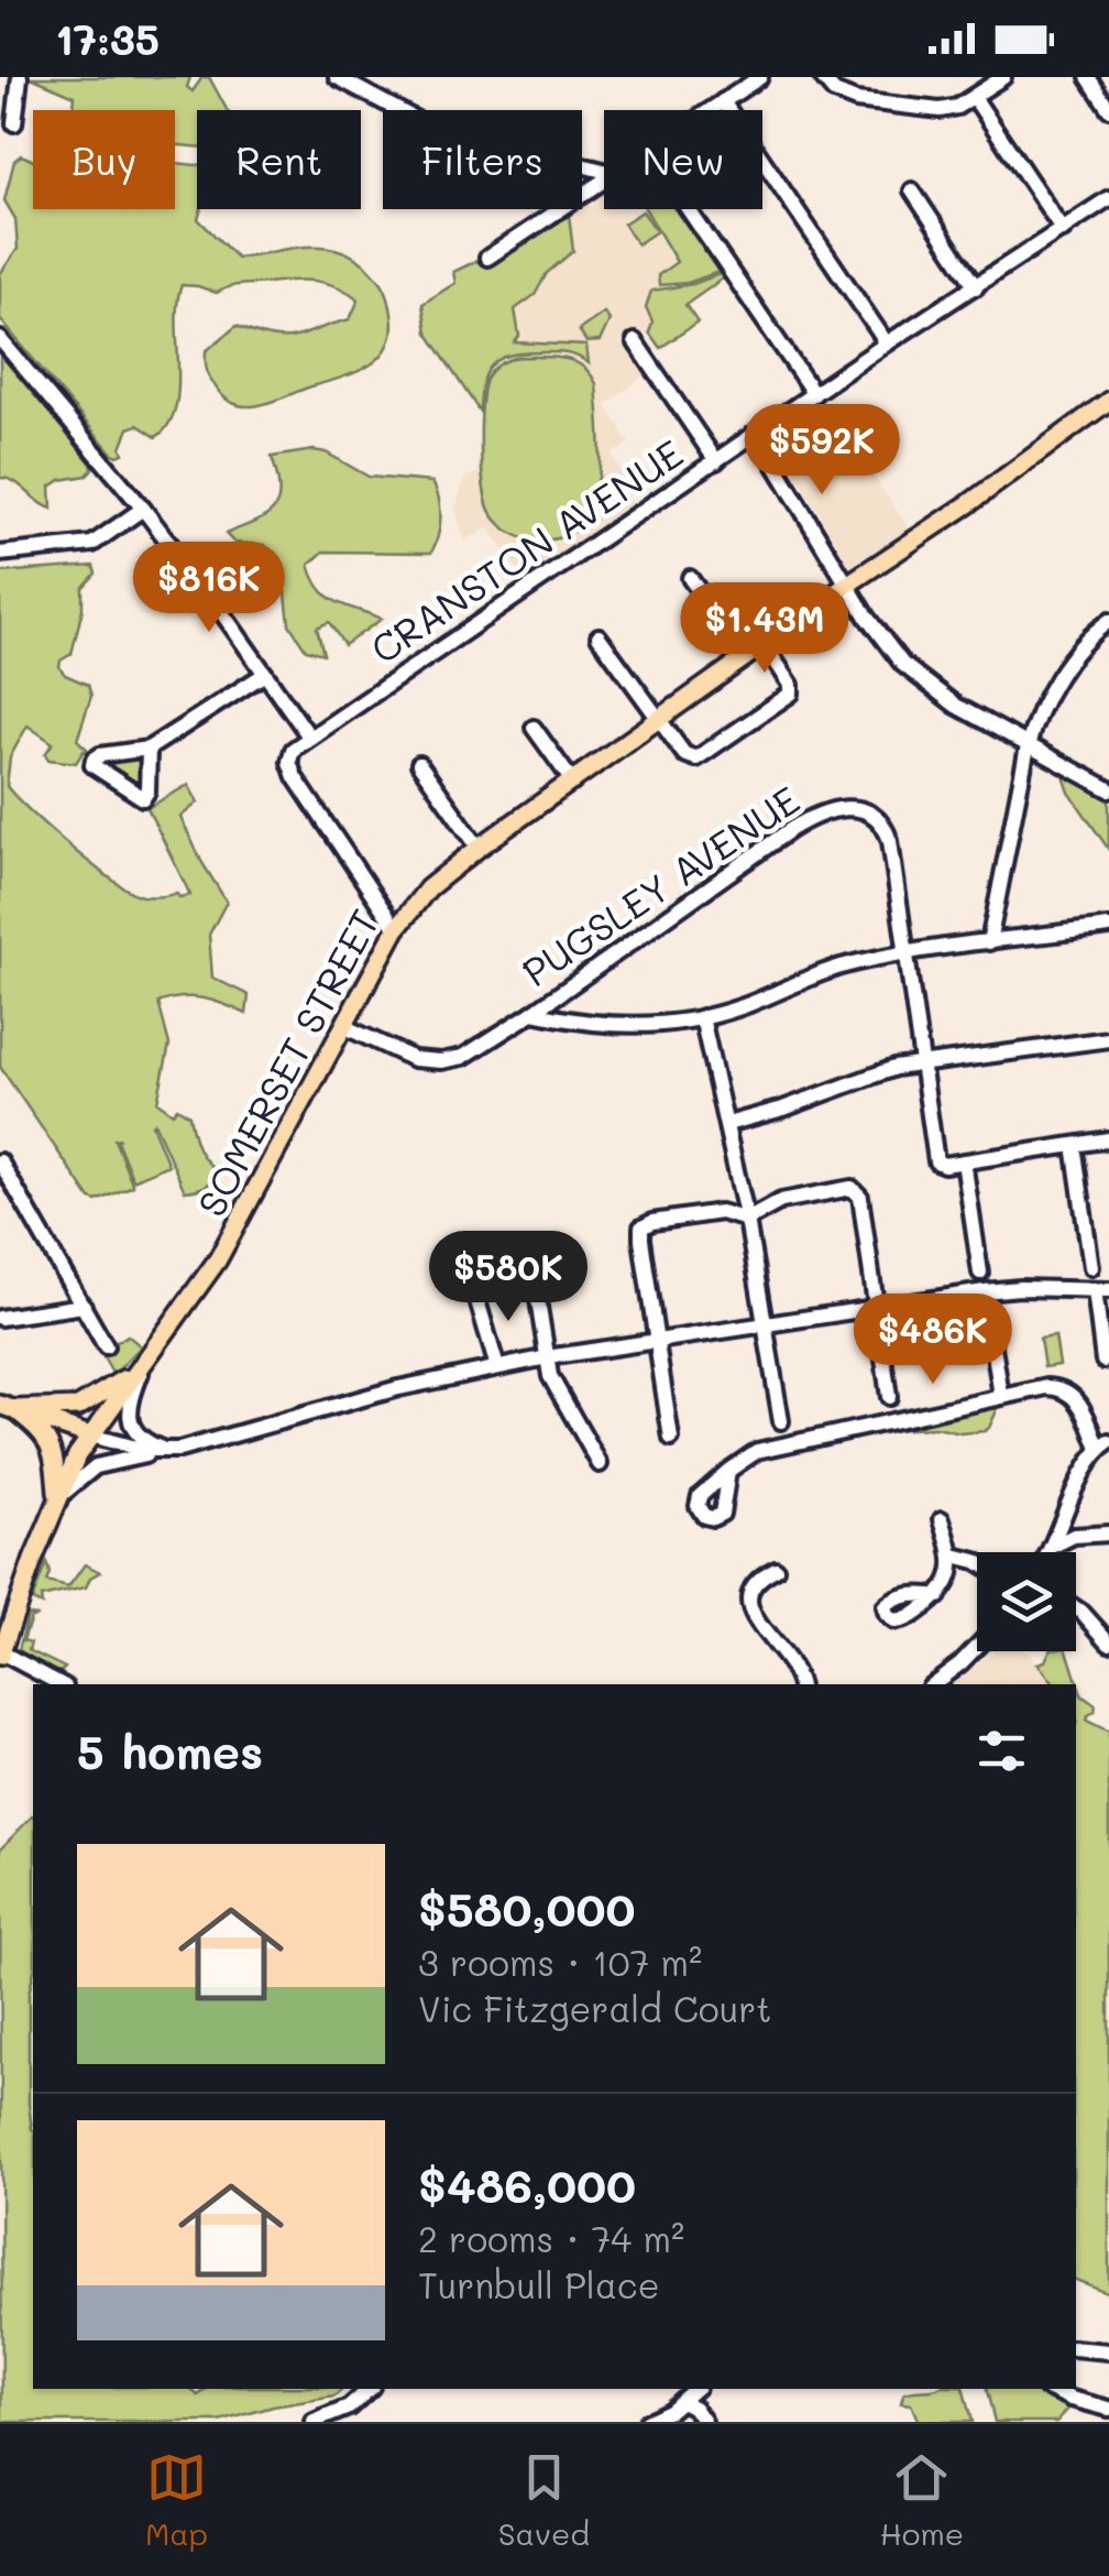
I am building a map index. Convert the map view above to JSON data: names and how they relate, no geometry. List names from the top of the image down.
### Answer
{
  "streets": {
    "main road": ["SOMERSET STREET"],
    "street": ["CRANSTON AVENUE", "PUGSLEY AVENUE"]
  },
  "crossings": [
    ["PUGSLEY AVENUE", "SOMERSET STREET"]
  ],
  "page": {
    "status": "17:35",
    "chip": [
      "Buy",
      "Rent",
      "Filters",
      "New"
    ],
    "price": [
      "$592K",
      "$816K",
      "$1.43M",
      "$580K",
      "$486K"
    ],
    "heading": "5 homes",
    "list": [
      {
        "name": "$580,000",
        "note": "3 rooms · 107 m² · Vic Fitzgerald Court"
      },
      {
        "name": "$486,000",
        "note": "2 rooms · 74 m² · Turnbull Place"
      }
    ],
    "tabs": ["Map", "Saved", "Home"]
  }
}
